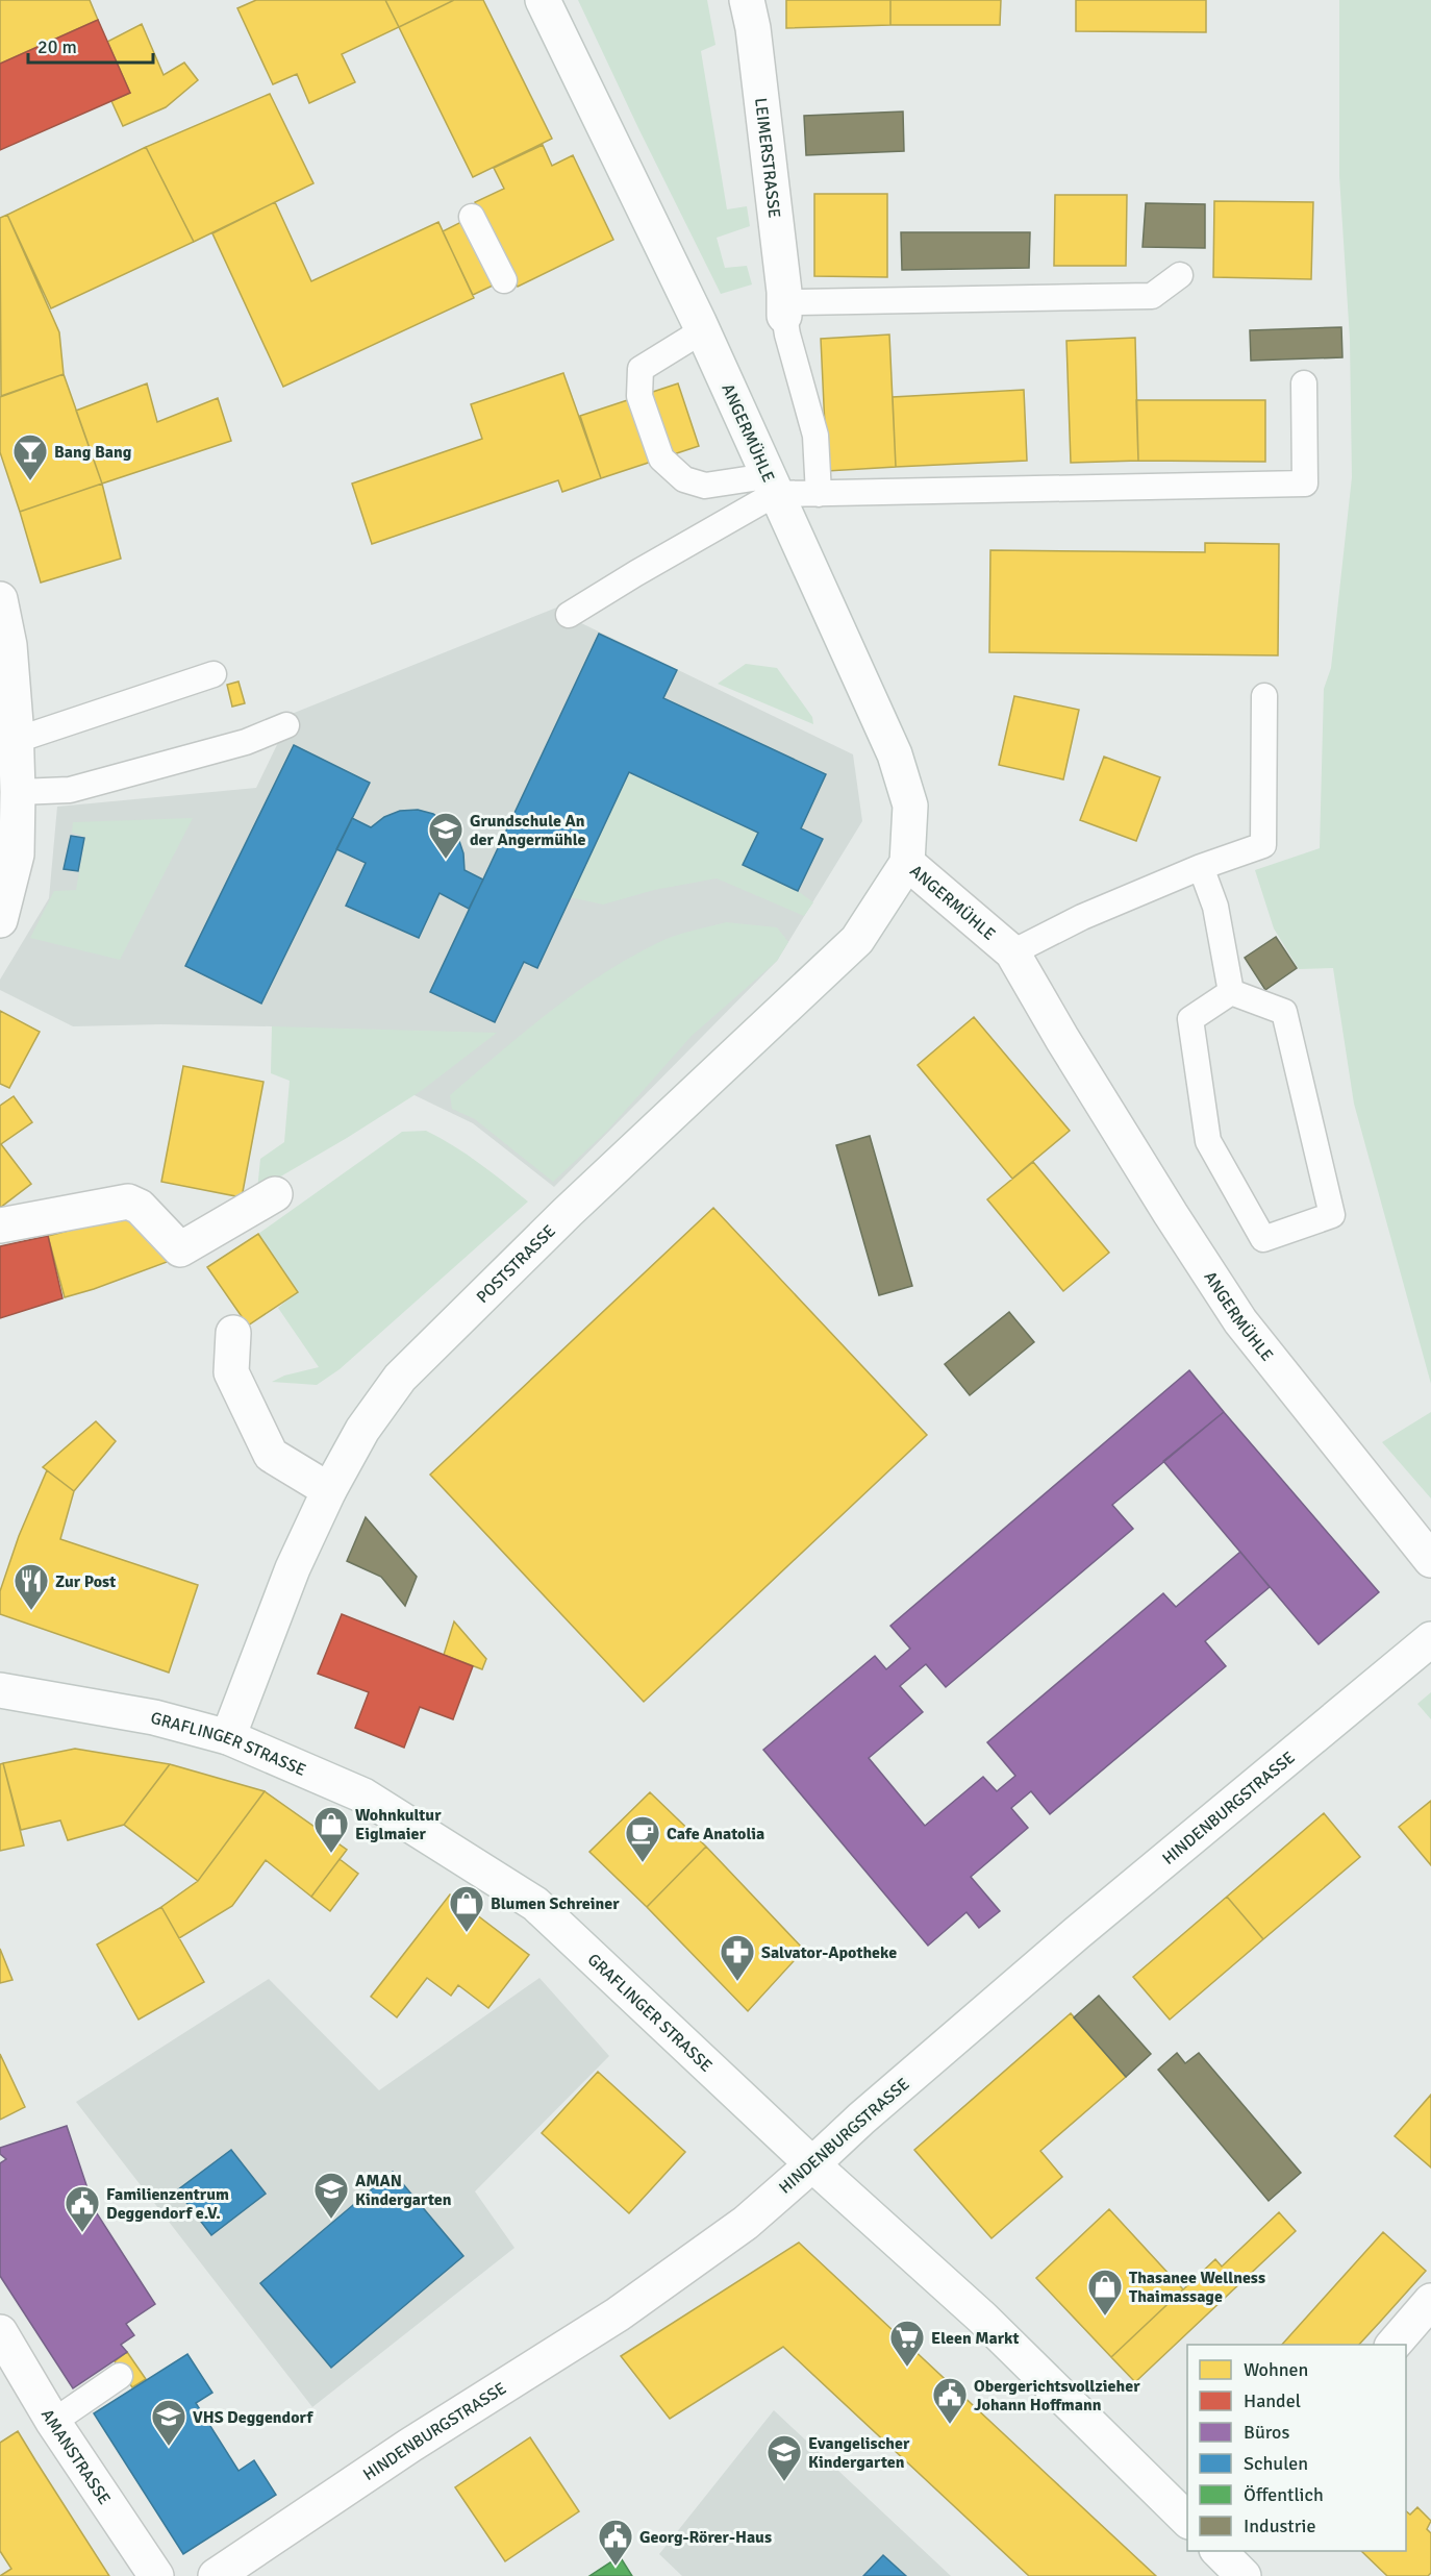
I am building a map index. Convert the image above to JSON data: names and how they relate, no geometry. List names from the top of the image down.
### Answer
{
  "streets": {
    "street": [
      "LEIMERSTRASSE",
      "ANGERMÜHLE",
      "POSTSTRASSE",
      "GRAFLINGER STRASSE",
      "HINDENBURGSTRASSE",
      "AMANSTRASSE"
    ]
  },
  "crossings": [
    ["ANGERMÜHLE", "POSTSTRASSE"],
    ["POSTSTRASSE", "GRAFLINGER STRASSE"],
    ["GRAFLINGER STRASSE", "HINDENBURGSTRASSE"]
  ],
  "places": {
    "bar": ["Bang Bang"],
    "school or university": [
      "Grundschule An der Angermühle",
      "AMAN Kindergarten",
      "VHS Deggendorf",
      "Evangelischer Kindergarten"
    ],
    "restaurant": ["Zur Post"],
    "shop": ["Wohnkultur Eiglmaier", "Blumen Schreiner", "Thasanee Wellness Thaimassage"],
    "cafe": ["Cafe Anatolia"],
    "pharmacy": ["Salvator-Apotheke"],
    "public building": ["Familienzentrum Deggendorf e.V.", "Obergerichtsvollzieher Johann Hoffmann", "Georg-Rörer-Haus"],
    "supermarket": ["Eleen Markt"]
  },
  "legend": [
    "Wohnen",
    "Handel",
    "Büros",
    "Schulen",
    "Öffentlich",
    "Industrie"
  ],
  "scale_bar": "20 m"
}
